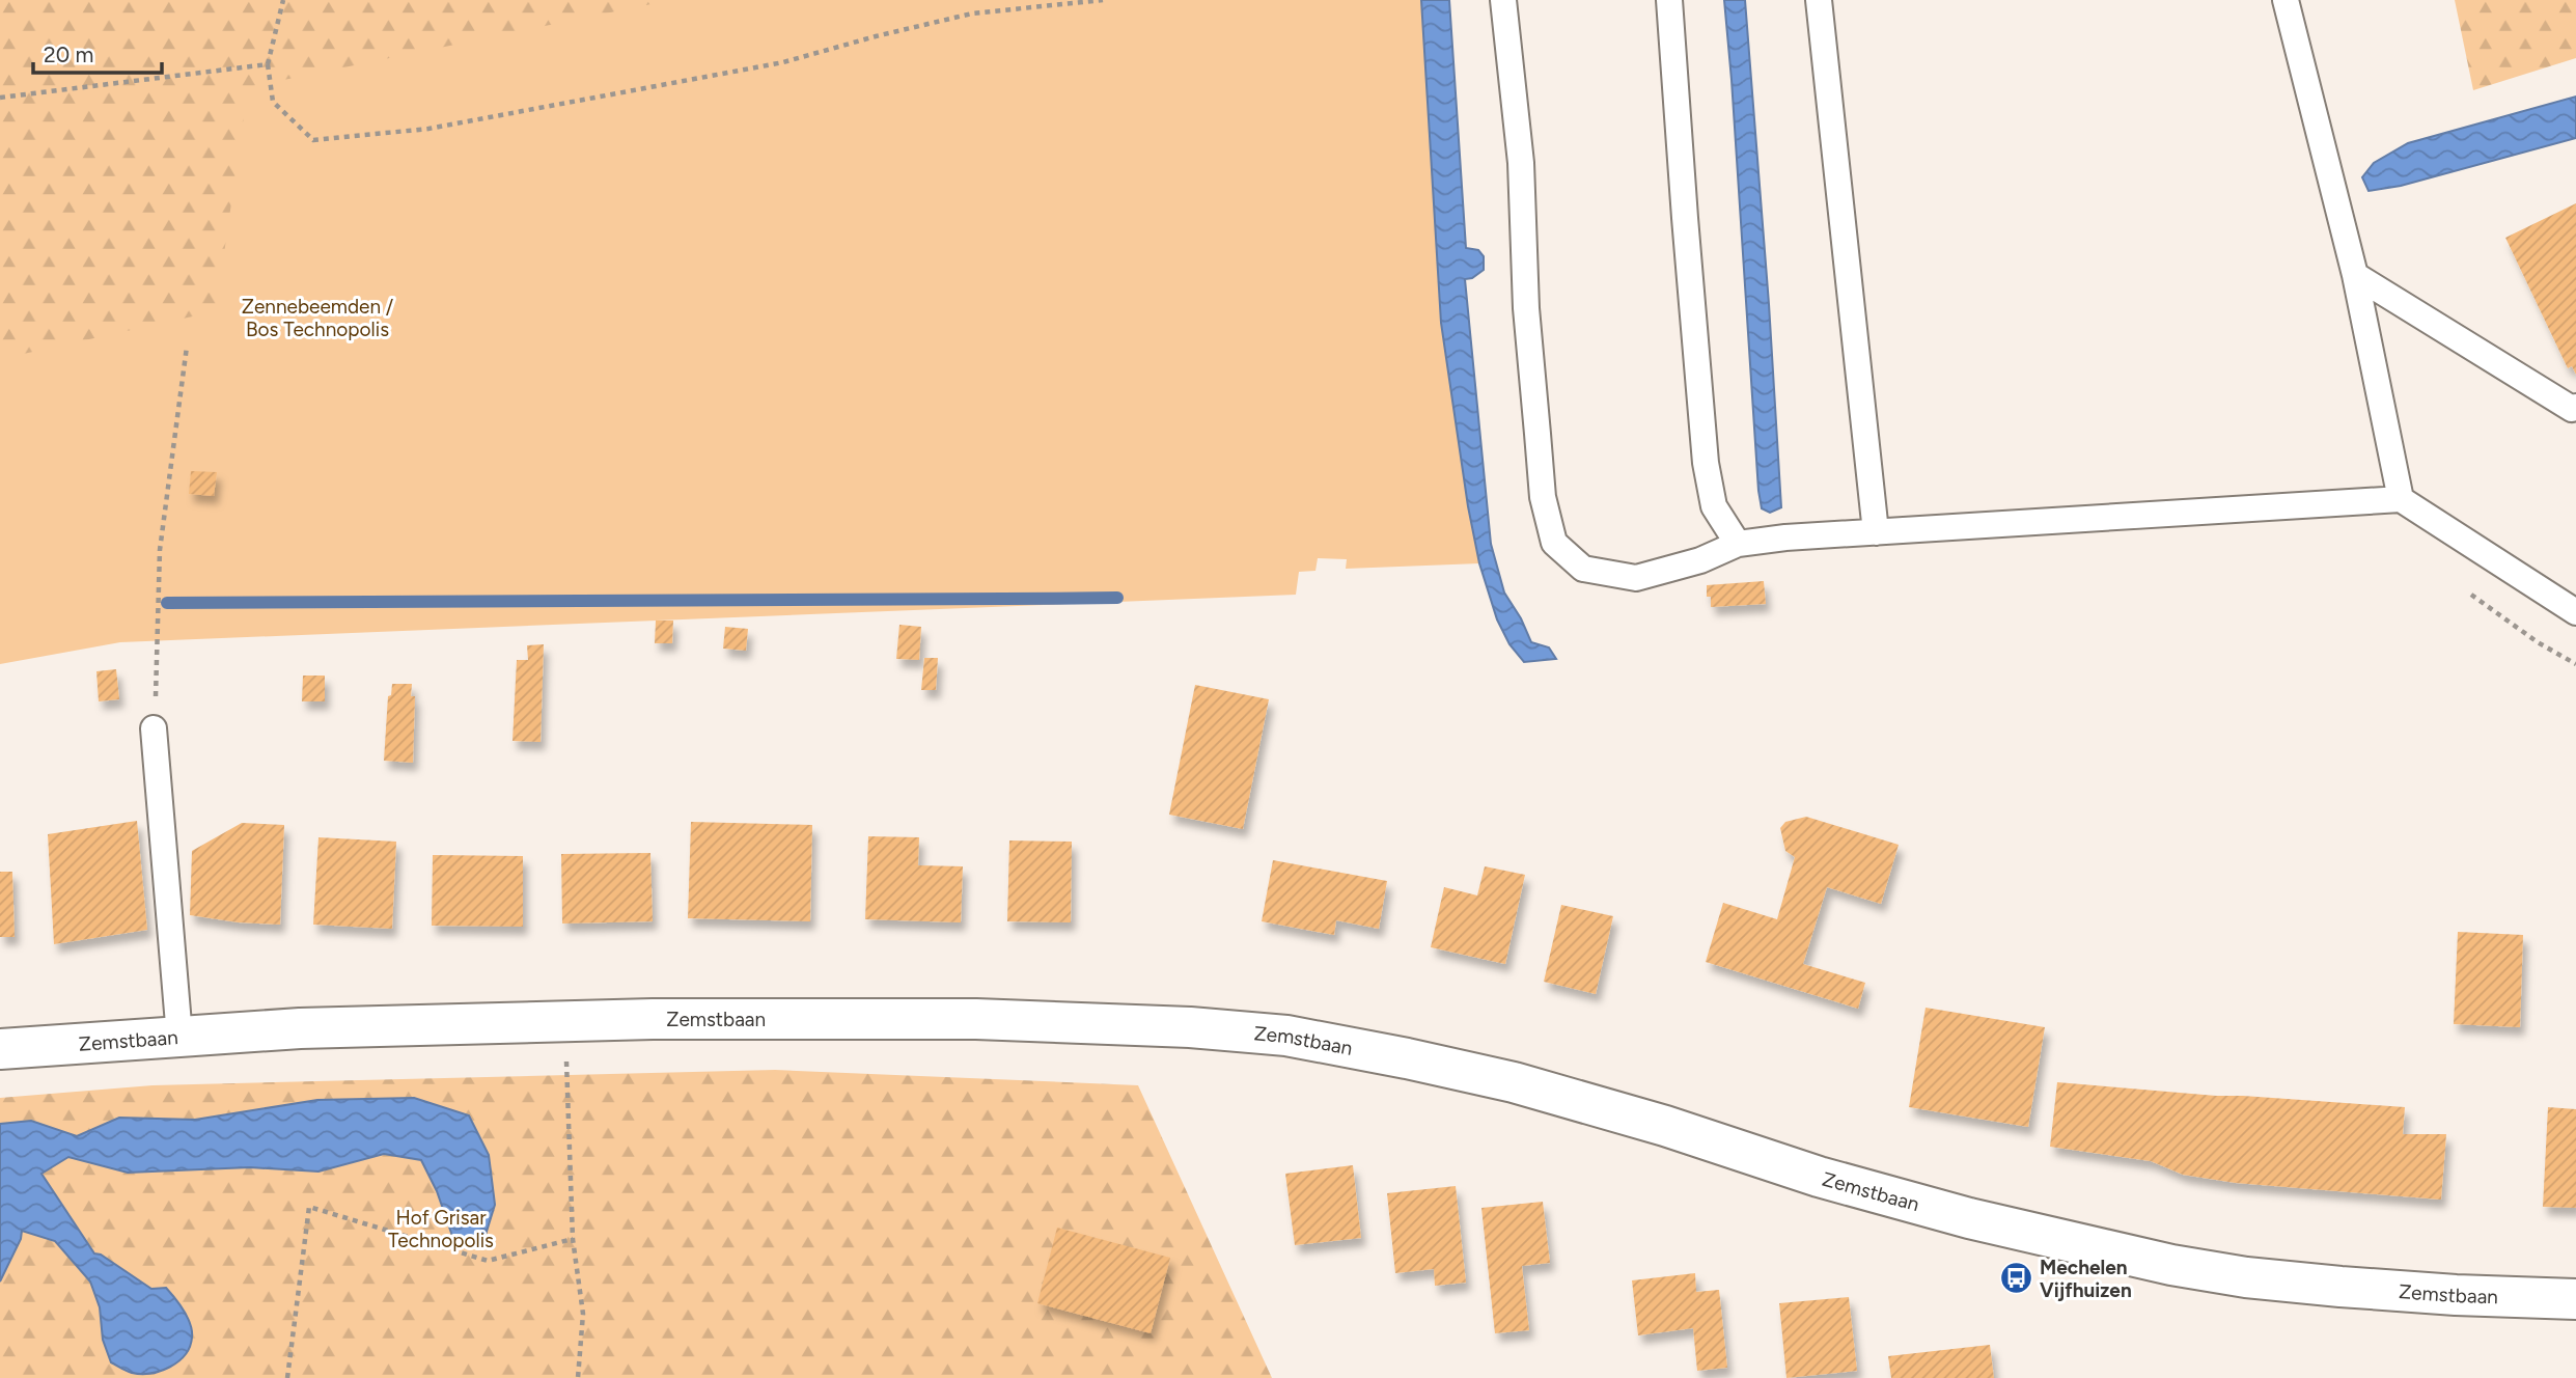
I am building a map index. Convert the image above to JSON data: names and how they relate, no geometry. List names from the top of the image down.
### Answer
{
  "streets": {
    "street": ["Zemstbaan"]
  },
  "parks": ["Zennebeemden / Bos Technopolis", "Hof Grisar Technopolis"],
  "places": {
    "bus stop": ["Mechelen Vijfhuizen"]
  },
  "scale_bar": "20 m"
}
